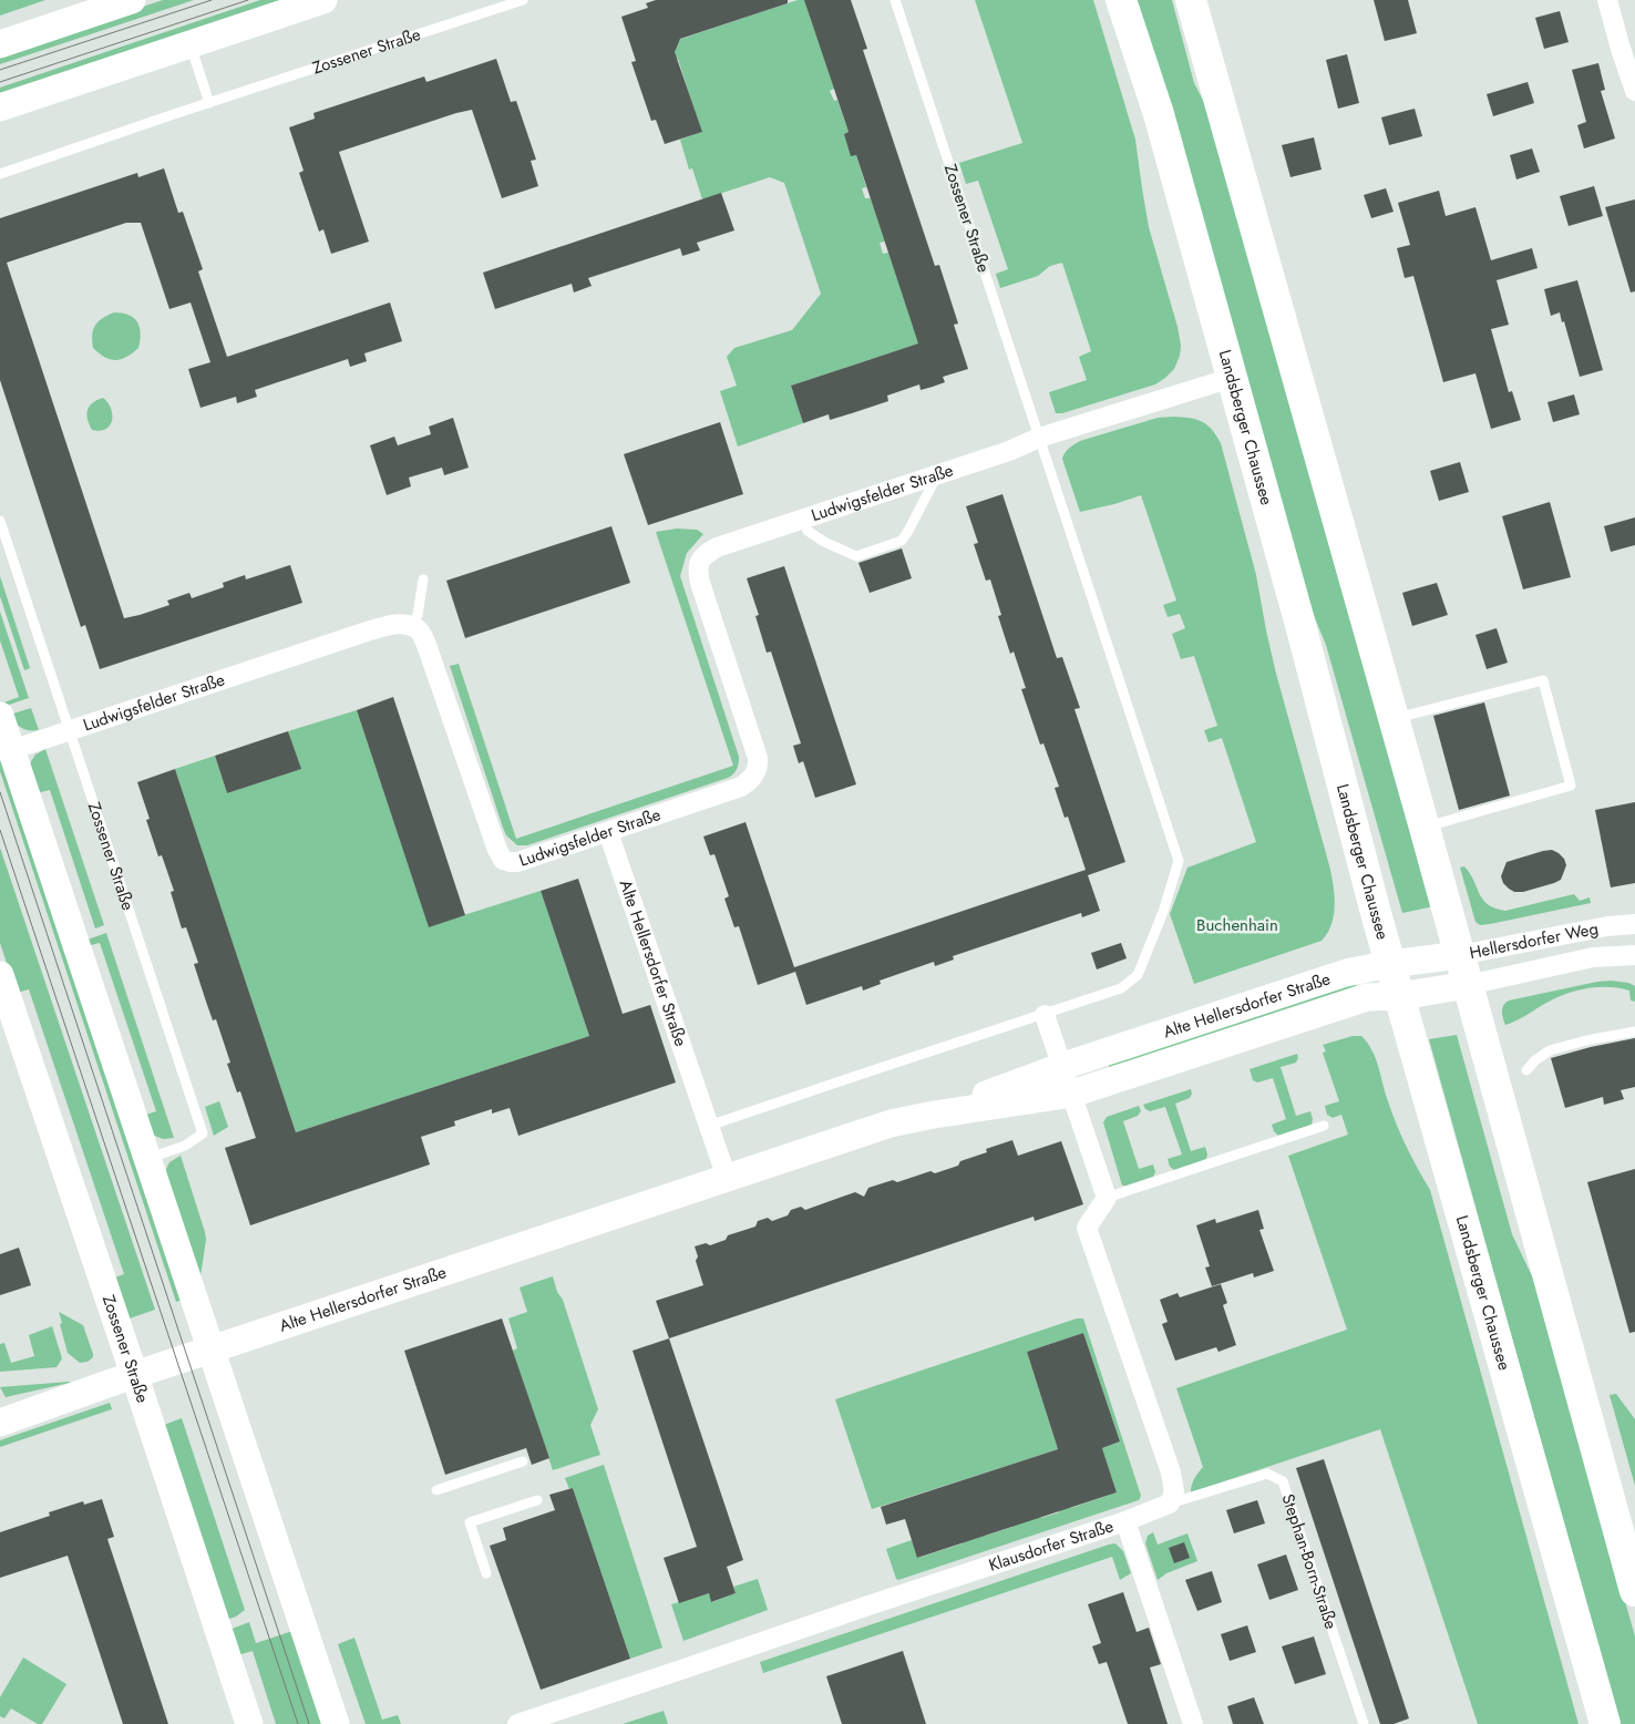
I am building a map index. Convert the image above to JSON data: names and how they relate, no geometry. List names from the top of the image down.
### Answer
{
  "streets": {
    "main road": ["Landsberger Chaussee"],
    "street": [
      "Zossener Straße",
      "Ludwigsfelder Straße",
      "Hellersdorfer Weg",
      "Alte Hellersdorfer Straße",
      "Klausdorfer Straße"
    ],
    "lane": ["Stephan-Born-Straße"]
  },
  "crossings": [
    ["Zossener Straße", "Ludwigsfelder Straße"],
    ["Zossener Straße", "Alte Hellersdorfer Straße"],
    ["Landsberger Chaussee", "Ludwigsfelder Straße"],
    ["Landsberger Chaussee", "Alte Hellersdorfer Straße"],
    ["Ludwigsfelder Straße", "Alte Hellersdorfer Straße"],
    ["Hellersdorfer Weg", "Alte Hellersdorfer Straße"],
    ["Klausdorfer Straße", "Stephan-Born-Straße"]
  ],
  "parks": ["Buchenhain"]
}
